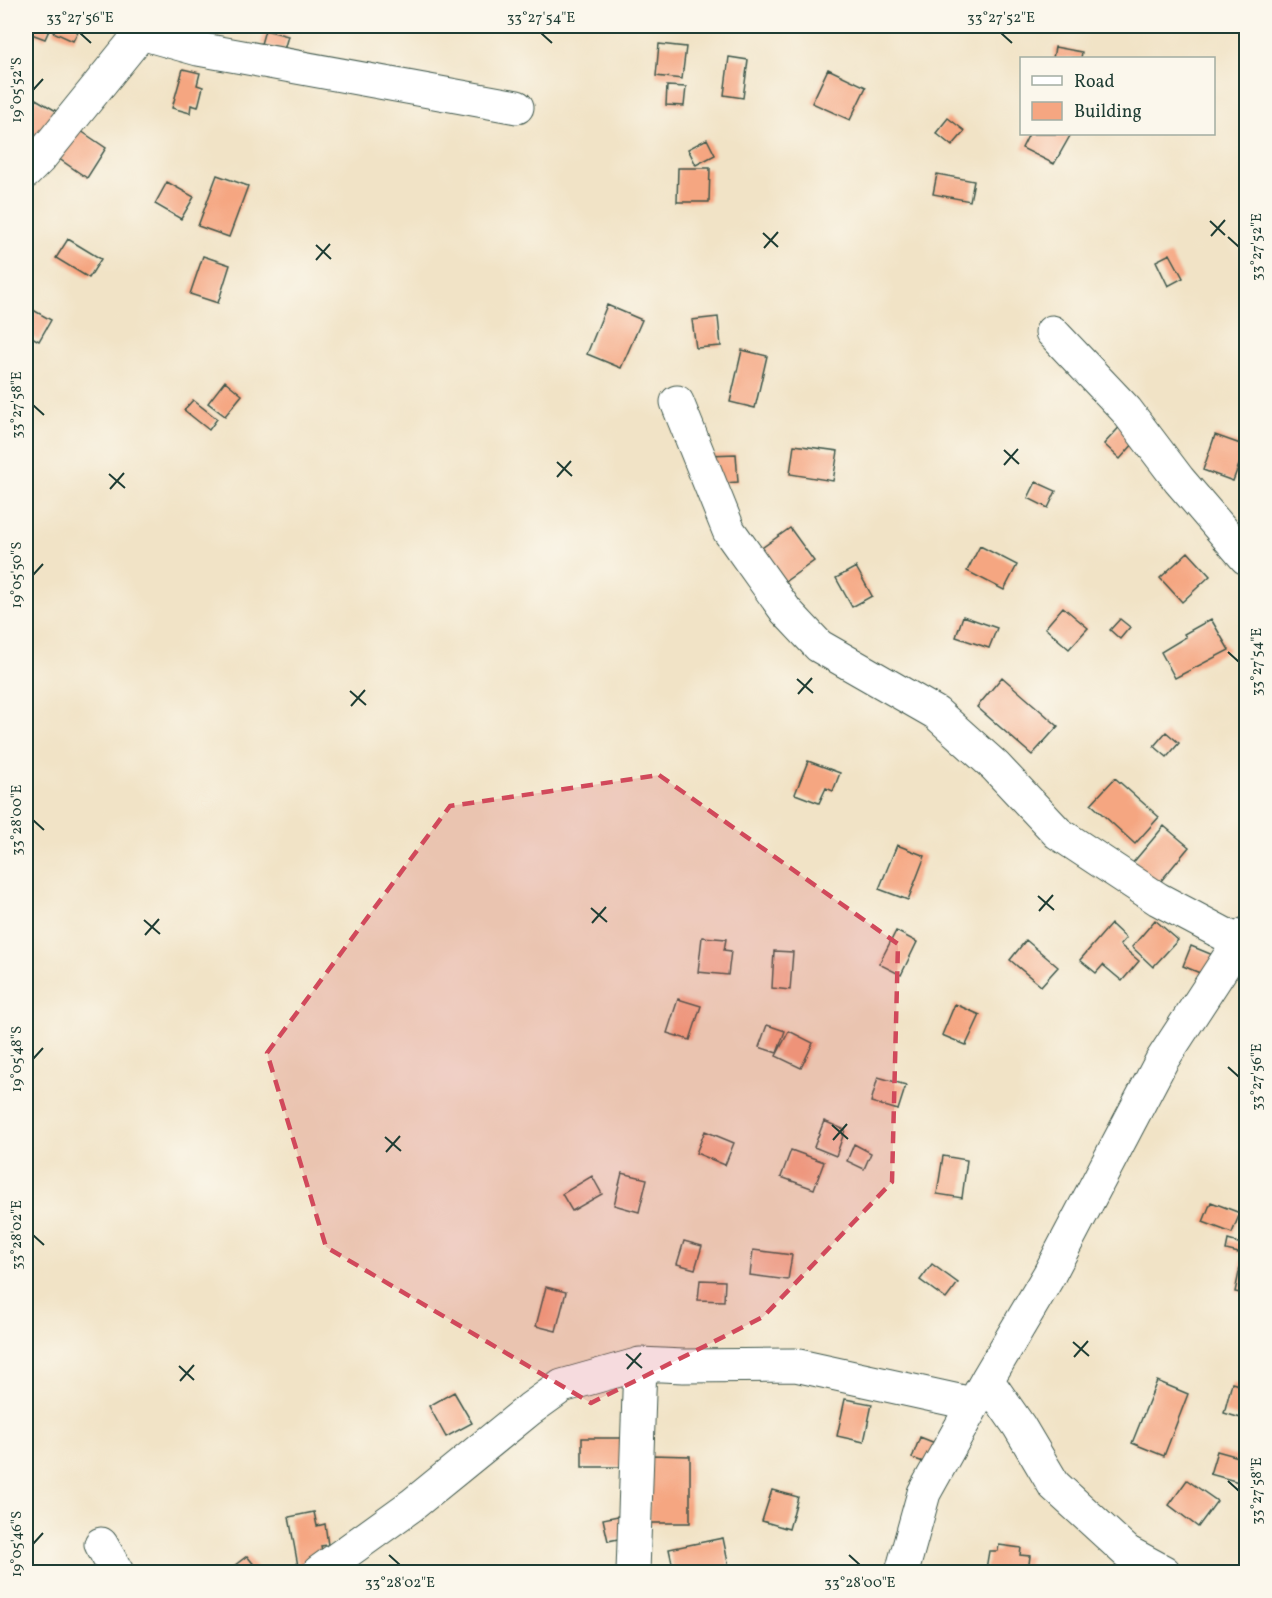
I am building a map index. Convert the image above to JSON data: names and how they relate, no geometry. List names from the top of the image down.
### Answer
{
  "legend": ["Road", "Building"],
  "coordinates": [
    "33°27'56\"E",
    "33°27'54\"E",
    "33°27'52\"E",
    "19°05'52\"S",
    "33°27'58\"E",
    "19°05'50\"S",
    "33°28'00\"E",
    "19°05'48\"S",
    "33°28'02\"E",
    "19°05'46\"S"
  ]
}
